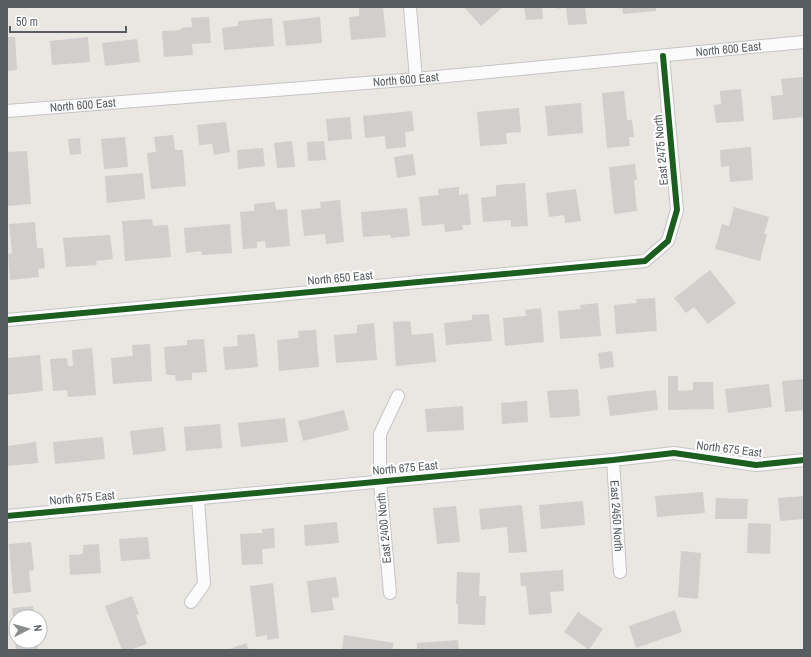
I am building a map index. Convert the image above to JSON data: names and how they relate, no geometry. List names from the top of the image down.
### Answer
{
  "streets": {
    "street": [
      "North 600 East",
      "East 2475 North",
      "North 650 East",
      "North 675 East",
      "East 2450 North",
      "East 2400 North"
    ]
  },
  "crossings": [
    ["North 600 East", "East 2475 North"],
    ["East 2475 North", "North 650 East"],
    ["North 675 East", "East 2450 North"],
    ["North 675 East", "East 2400 North"]
  ],
  "scale_bar": "50 m",
  "north": "right"
}
